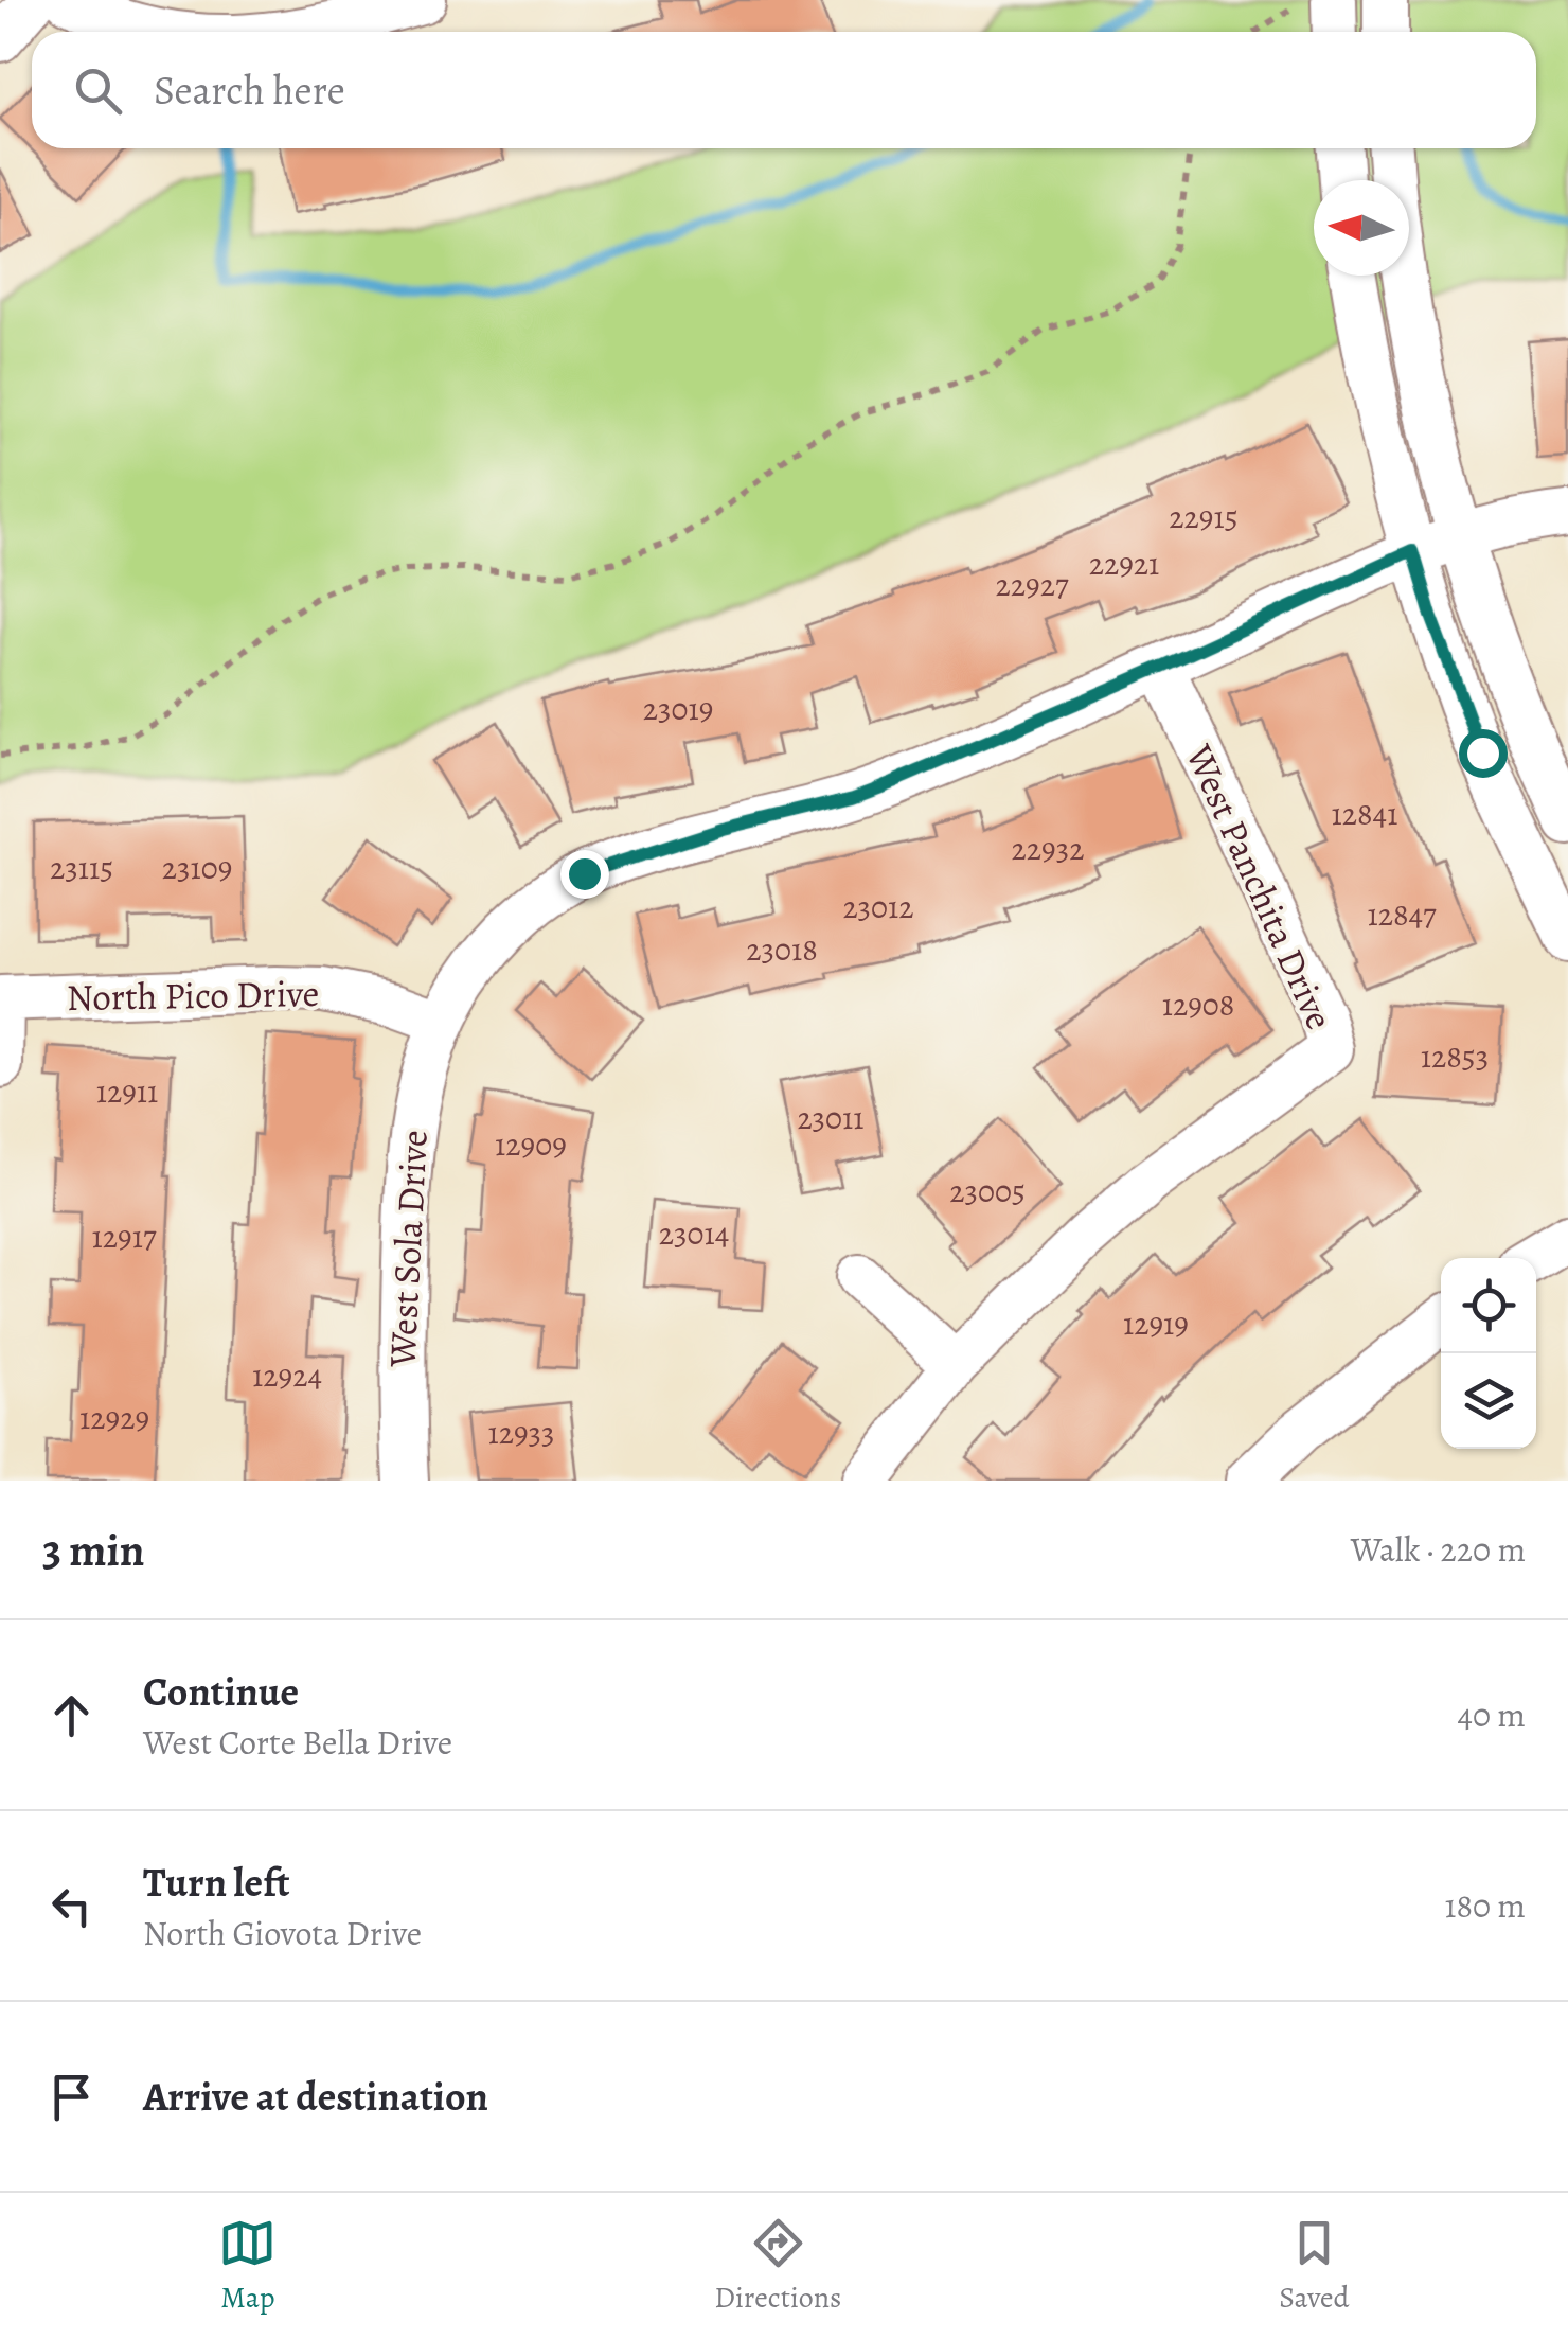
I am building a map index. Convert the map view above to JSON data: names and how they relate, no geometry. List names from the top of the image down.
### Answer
{
  "streets": {
    "street": ["West Panchita Drive", "North Pico Drive", "West Sola Drive"]
  },
  "crossings": [
    ["West Panchita Drive", "West Sola Drive"],
    ["North Pico Drive", "West Sola Drive"]
  ],
  "house_numbers": [
    "22915",
    "22921",
    "22927",
    "23019",
    "12841",
    "22932",
    "23115",
    "23109",
    "23012",
    "12847",
    "23018",
    "12908",
    "12853",
    "12911",
    "23011",
    "12909",
    "23005",
    "23014",
    "12917",
    "12919",
    "12924",
    "12929",
    "12933"
  ],
  "north": "left",
  "page": {
    "search": "Search here",
    "heading": ["3 min", "Walk · 220 m"],
    "list": [
      ["Continue", "West Corte Bella Drive", "40 m"],
      ["Turn left", "North Giovota Drive", "180 m"],
      "Arrive at destination"
    ],
    "nav": ["Map", "Directions", "Saved"]
  }
}
